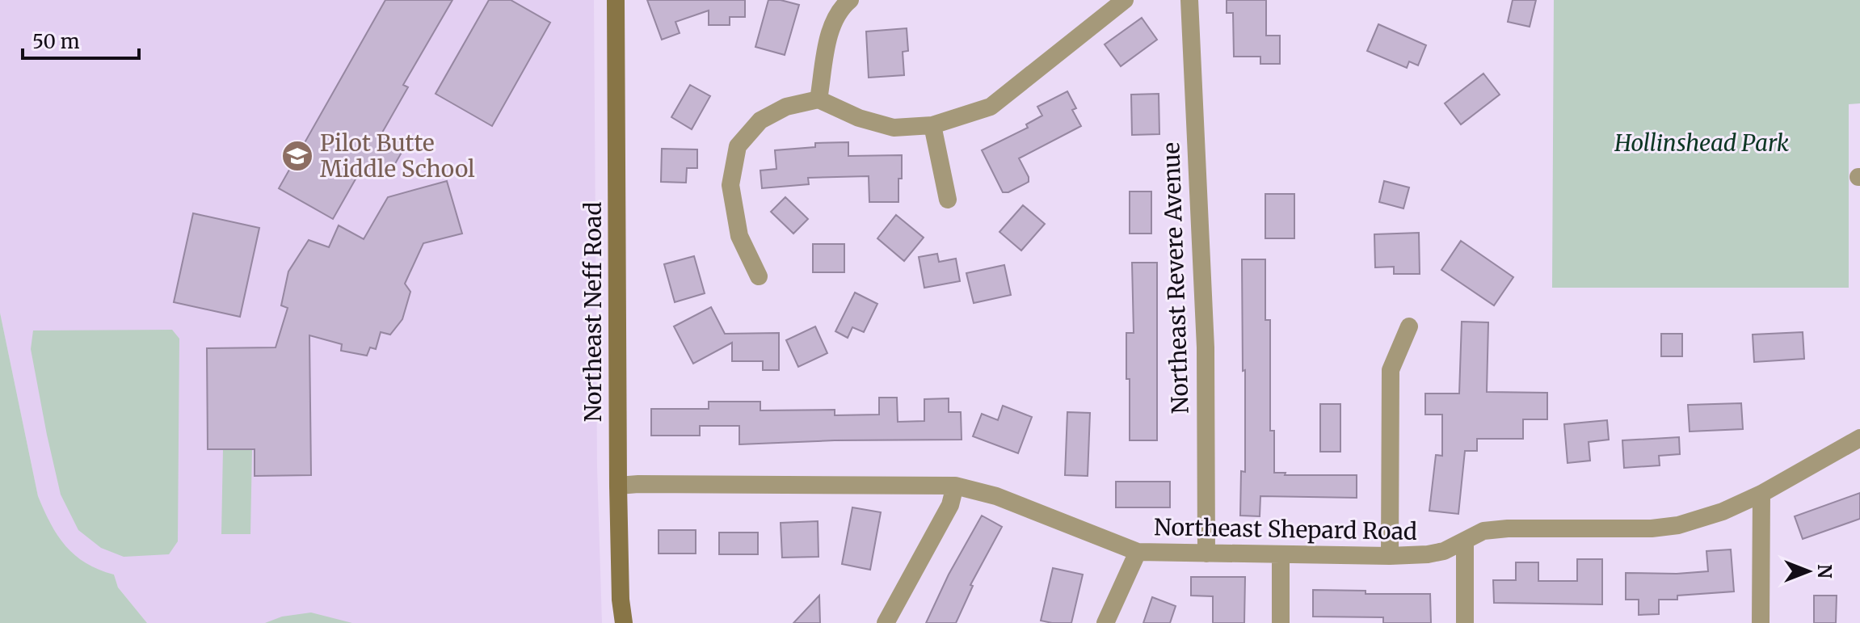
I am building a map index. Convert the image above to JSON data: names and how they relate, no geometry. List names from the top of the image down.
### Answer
{
  "streets": {
    "main road": ["Northeast Neff Road"],
    "street": ["Northeast Revere Avenue", "Northeast Shepard Road"]
  },
  "crossings": [
    ["Northeast Revere Avenue", "Northeast Shepard Road"],
    ["Northeast Neff Road", "Northeast Shepard Road"]
  ],
  "parks": ["Hollinshead Park"],
  "places": {
    "school or university": ["Pilot Butte Middle School"]
  },
  "scale_bar": "50 m",
  "north": "right"
}
